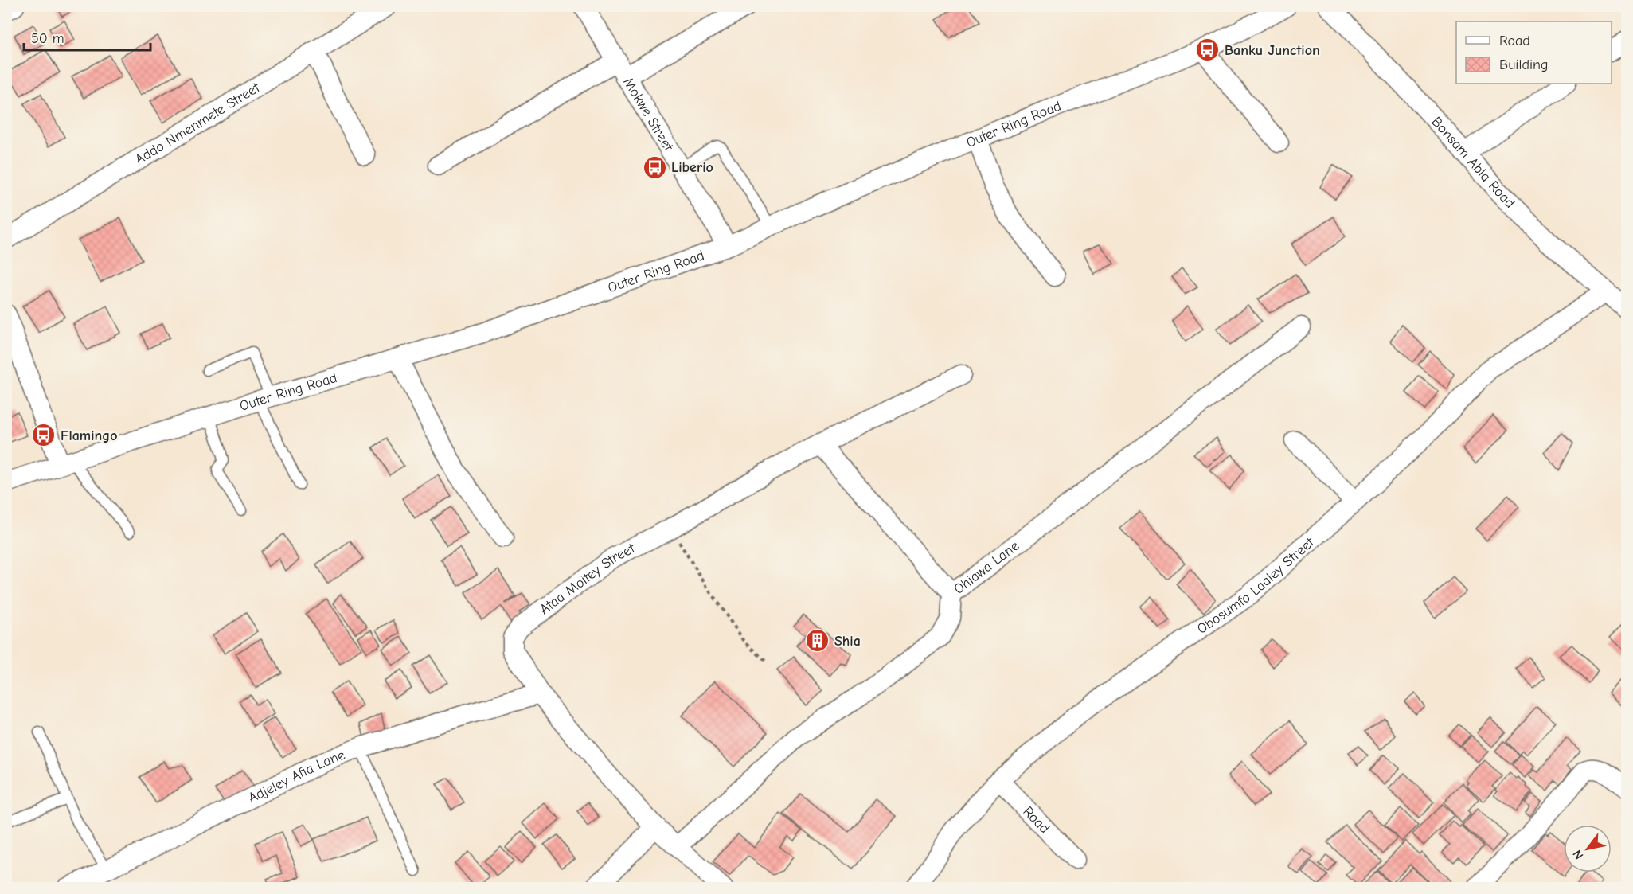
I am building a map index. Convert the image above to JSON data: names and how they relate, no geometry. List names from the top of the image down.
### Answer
{
  "streets": {
    "street": [
      "Mokwe Street",
      "Addo Nmenmete Street",
      "Outer Ring Road",
      "Bonsam Abla Road",
      "Ohiawa Lane",
      "Ataa Moitey Street",
      "Obosumfo Laaley Street",
      "Adjeley Afia Lane",
      "Road"
    ]
  },
  "crossings": [
    ["Mokwe Street", "Outer Ring Road"],
    ["Bonsam Abla Road", "Obosumfo Laaley Street"],
    ["Ohiawa Lane", "Ataa Moitey Street"],
    ["Ataa Moitey Street", "Adjeley Afia Lane"],
    ["Obosumfo Laaley Street", "Road"]
  ],
  "places": {
    "bus stop": ["Banku Junction", "Liberio", "Flamingo"],
    "building": ["Shia"]
  },
  "legend": ["Road", "Building"],
  "scale_bar": "50 m",
  "north": "bottom left"
}
